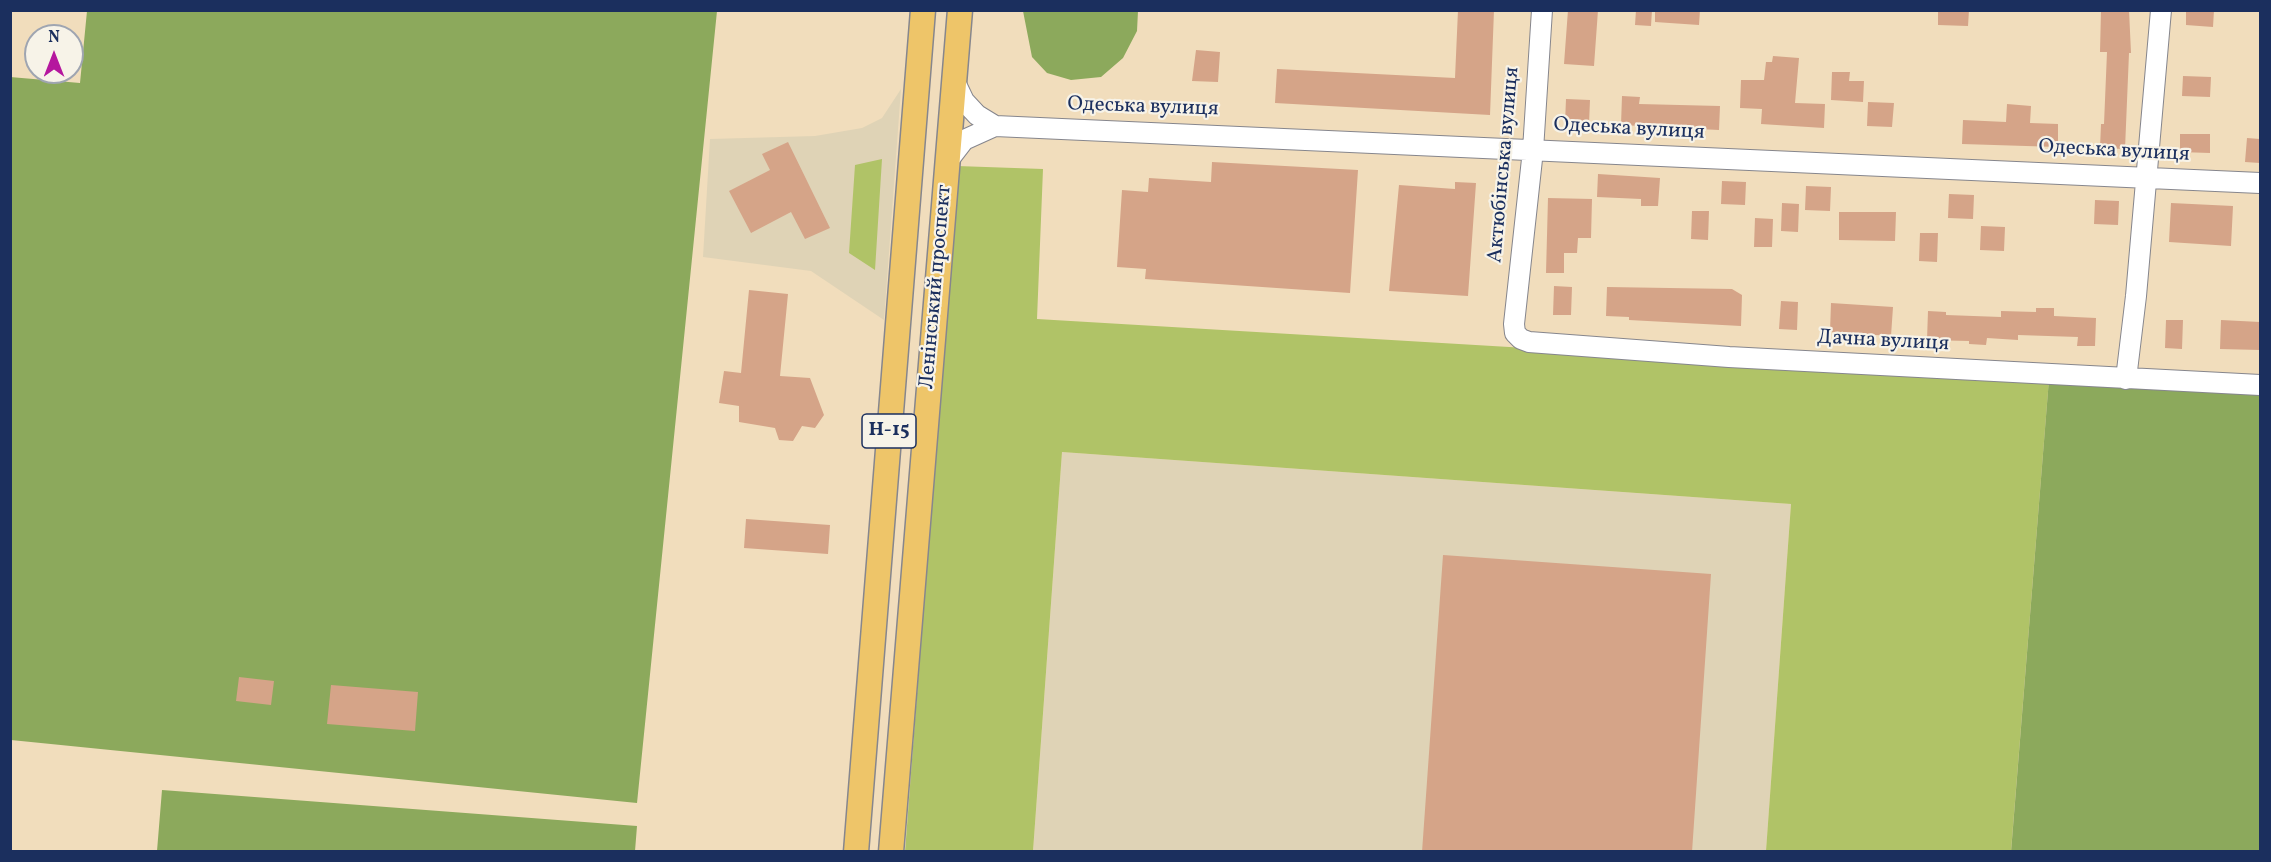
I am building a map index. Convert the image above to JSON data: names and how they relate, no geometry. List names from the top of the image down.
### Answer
{
  "streets": {
    "main road": ["Ленінський проспект", "Н-15"],
    "street": ["Одеська вулиця", "Актюбінська вулиця", "Дачна вулиця"]
  },
  "crossings": [
    ["Одеська вулиця", "Актюбінська вулиця"],
    ["Одеська вулиця", "Ленінський проспект"],
    ["Актюбінська вулиця", "Дачна вулиця"]
  ],
  "north": "top"
}
